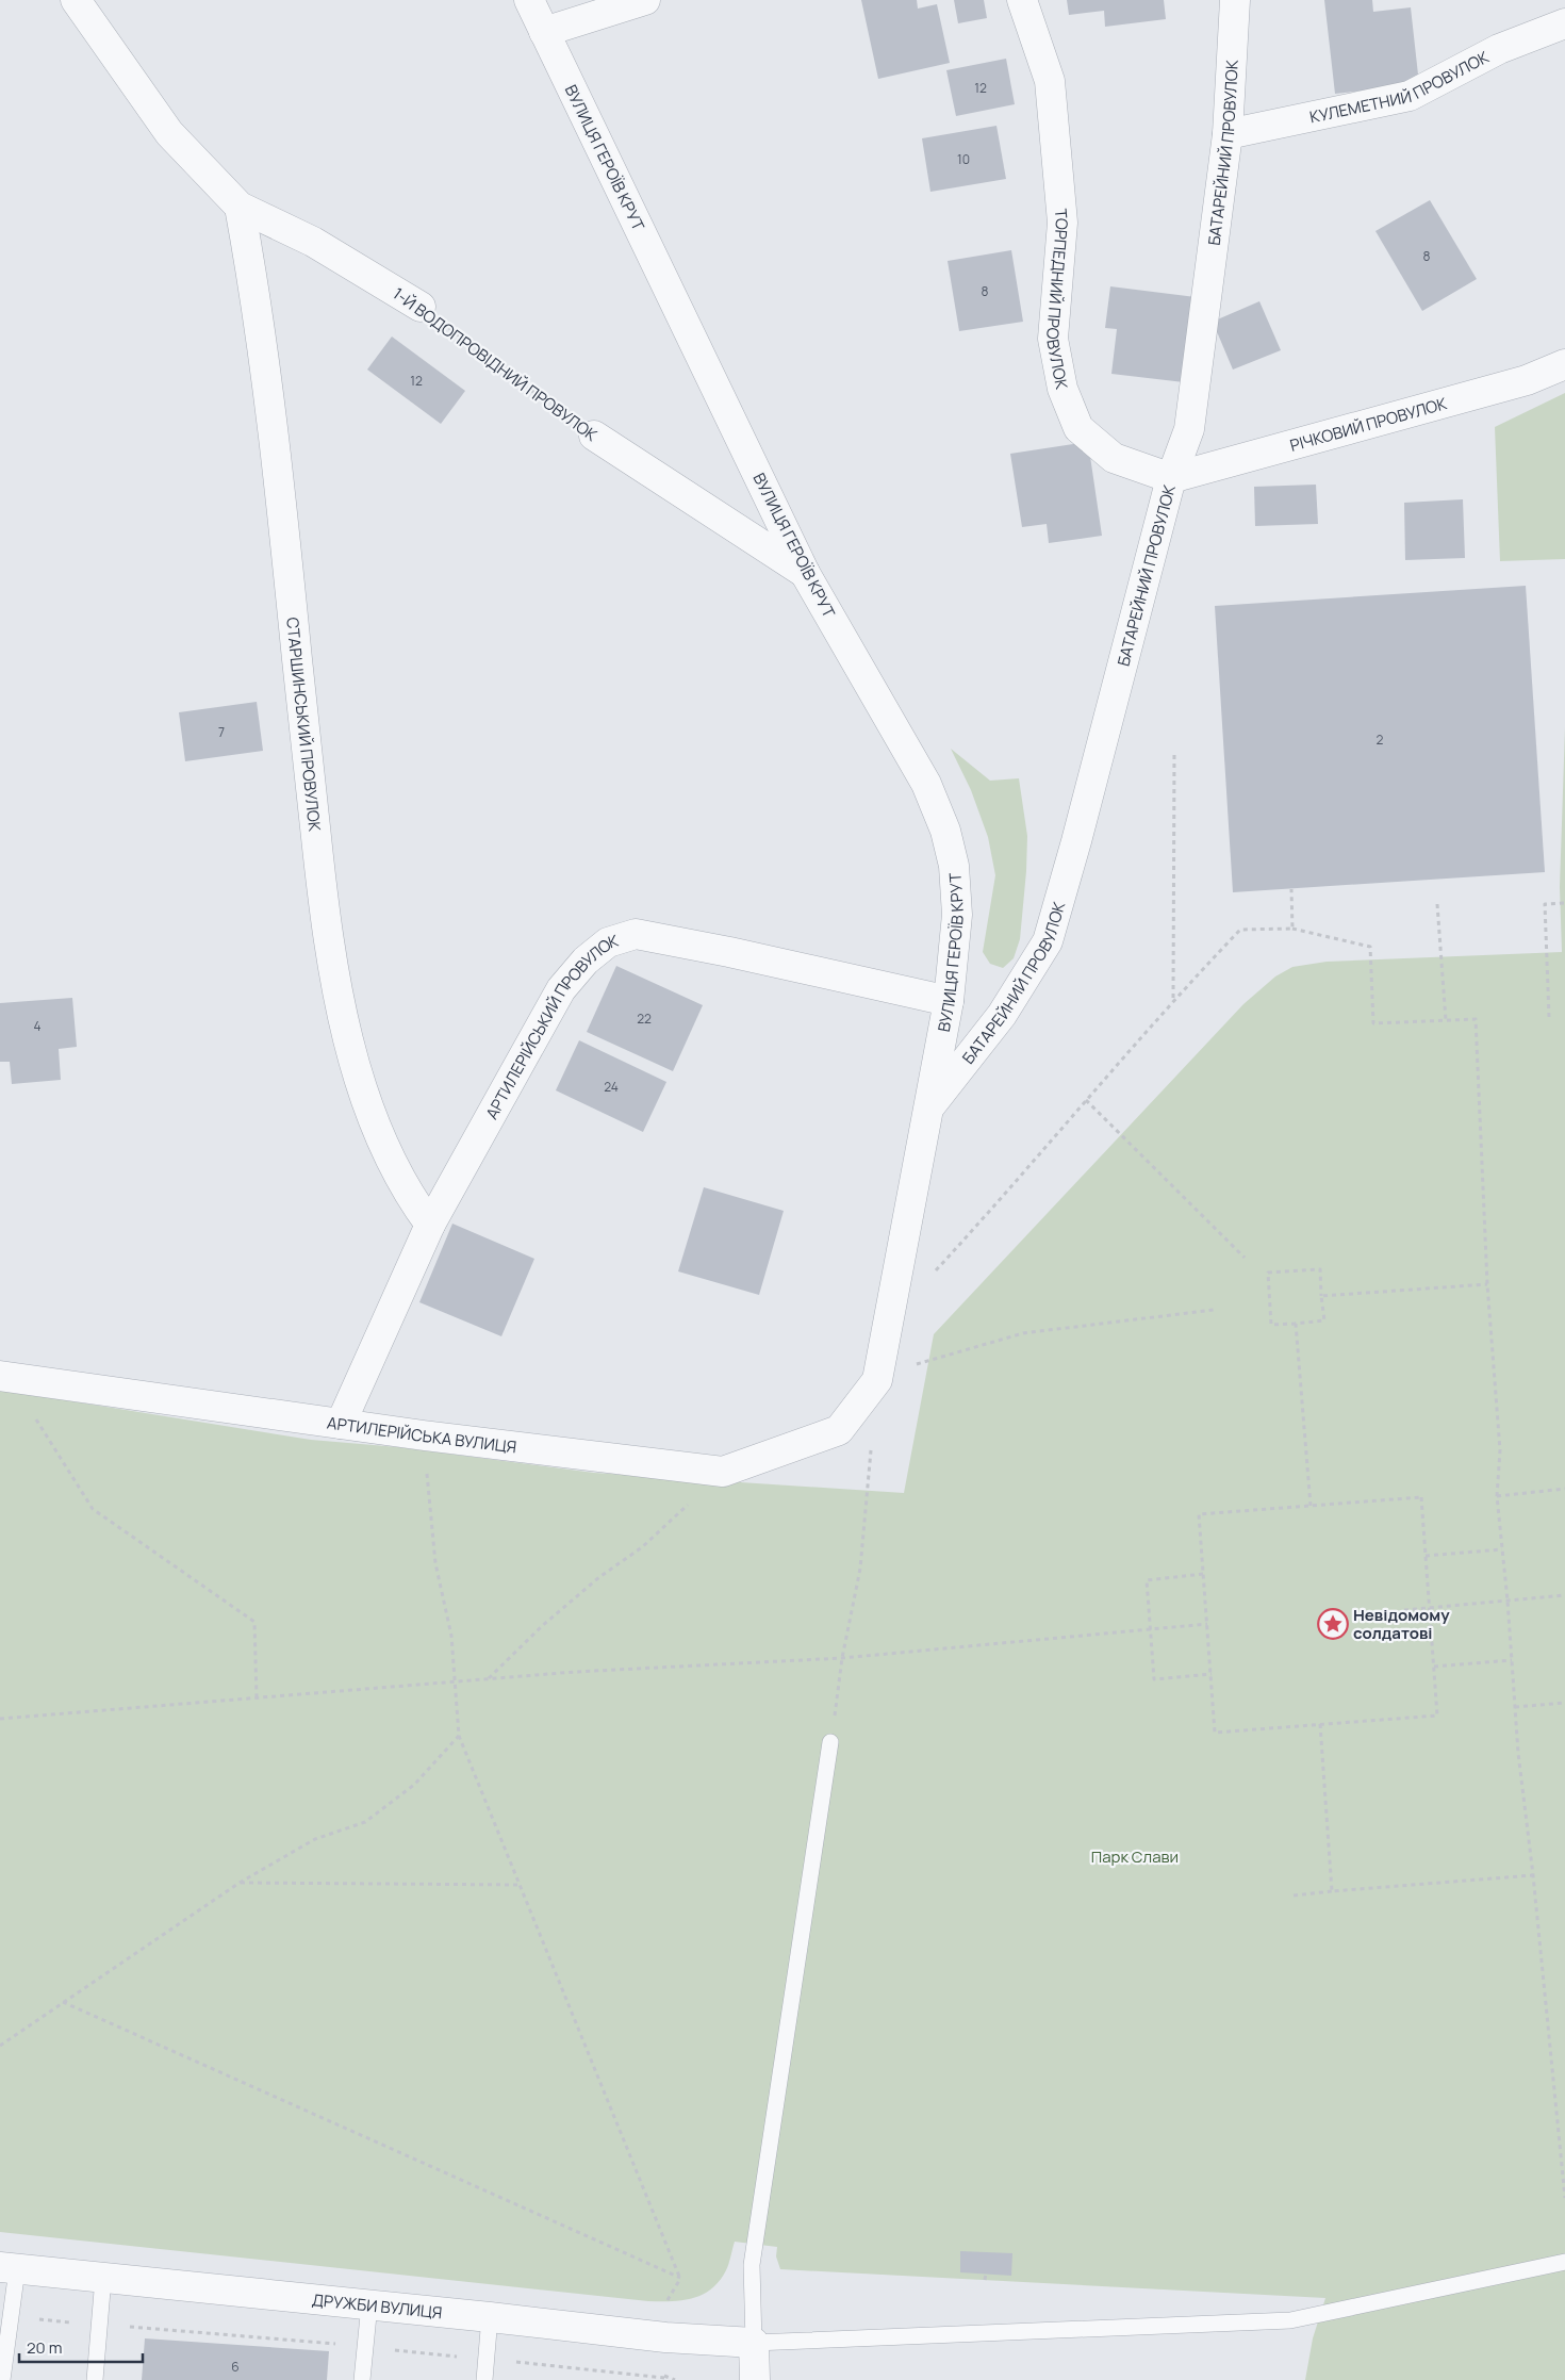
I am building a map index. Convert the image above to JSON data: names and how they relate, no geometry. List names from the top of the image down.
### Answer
{
  "streets": {
    "street": [
      "КУЛЕМЕТНИЙ ПРОВУЛОК",
      "БАТАРЕЙНИЙ ПРОВУЛОК",
      "ВУЛИЦЯ ГЕРОЇВ КРУТ",
      "ТОРПЕДНИЙ ПРОВУЛОК",
      "1-Й ВОДОПРОВІДНИЙ ПРОВУЛОК",
      "РІЧКОВИЙ ПРОВУЛОК",
      "СТАРШИНСЬКИЙ ПРОВУЛОК",
      "АРТИЛЕРІЙСЬКИЙ ПРОВУЛОК",
      "АРТИЛЕРІЙСЬКА ВУЛИЦЯ",
      "ДРУЖБИ ВУЛИЦЯ"
    ]
  },
  "crossings": [
    ["КУЛЕМЕТНИЙ ПРОВУЛОК", "БАТАРЕЙНИЙ ПРОВУЛОК"],
    ["БАТАРЕЙНИЙ ПРОВУЛОК", "ВУЛИЦЯ ГЕРОЇВ КРУТ"],
    ["БАТАРЕЙНИЙ ПРОВУЛОК", "ТОРПЕДНИЙ ПРОВУЛОК"],
    ["БАТАРЕЙНИЙ ПРОВУЛОК", "РІЧКОВИЙ ПРОВУЛОК"],
    ["ВУЛИЦЯ ГЕРОЇВ КРУТ", "1-Й ВОДОПРОВІДНИЙ ПРОВУЛОК"],
    ["ВУЛИЦЯ ГЕРОЇВ КРУТ", "АРТИЛЕРІЙСЬКИЙ ПРОВУЛОК"],
    ["ВУЛИЦЯ ГЕРОЇВ КРУТ", "АРТИЛЕРІЙСЬКА ВУЛИЦЯ"],
    ["ТОРПЕДНИЙ ПРОВУЛОК", "РІЧКОВИЙ ПРОВУЛОК"],
    ["1-Й ВОДОПРОВІДНИЙ ПРОВУЛОК", "СТАРШИНСЬКИЙ ПРОВУЛОК"],
    ["СТАРШИНСЬКИЙ ПРОВУЛОК", "АРТИЛЕРІЙСЬКИЙ ПРОВУЛОК"],
    ["АРТИЛЕРІЙСЬКИЙ ПРОВУЛОК", "АРТИЛЕРІЙСЬКА ВУЛИЦЯ"]
  ],
  "parks": ["Парк Слави"],
  "places": {
    "place": ["Невідомому солдатові"]
  },
  "house_numbers": [
    "12",
    "10",
    "8",
    "8",
    "12",
    "7",
    "2",
    "22",
    "4",
    "24",
    "6"
  ],
  "scale_bar": "20 m"
}
